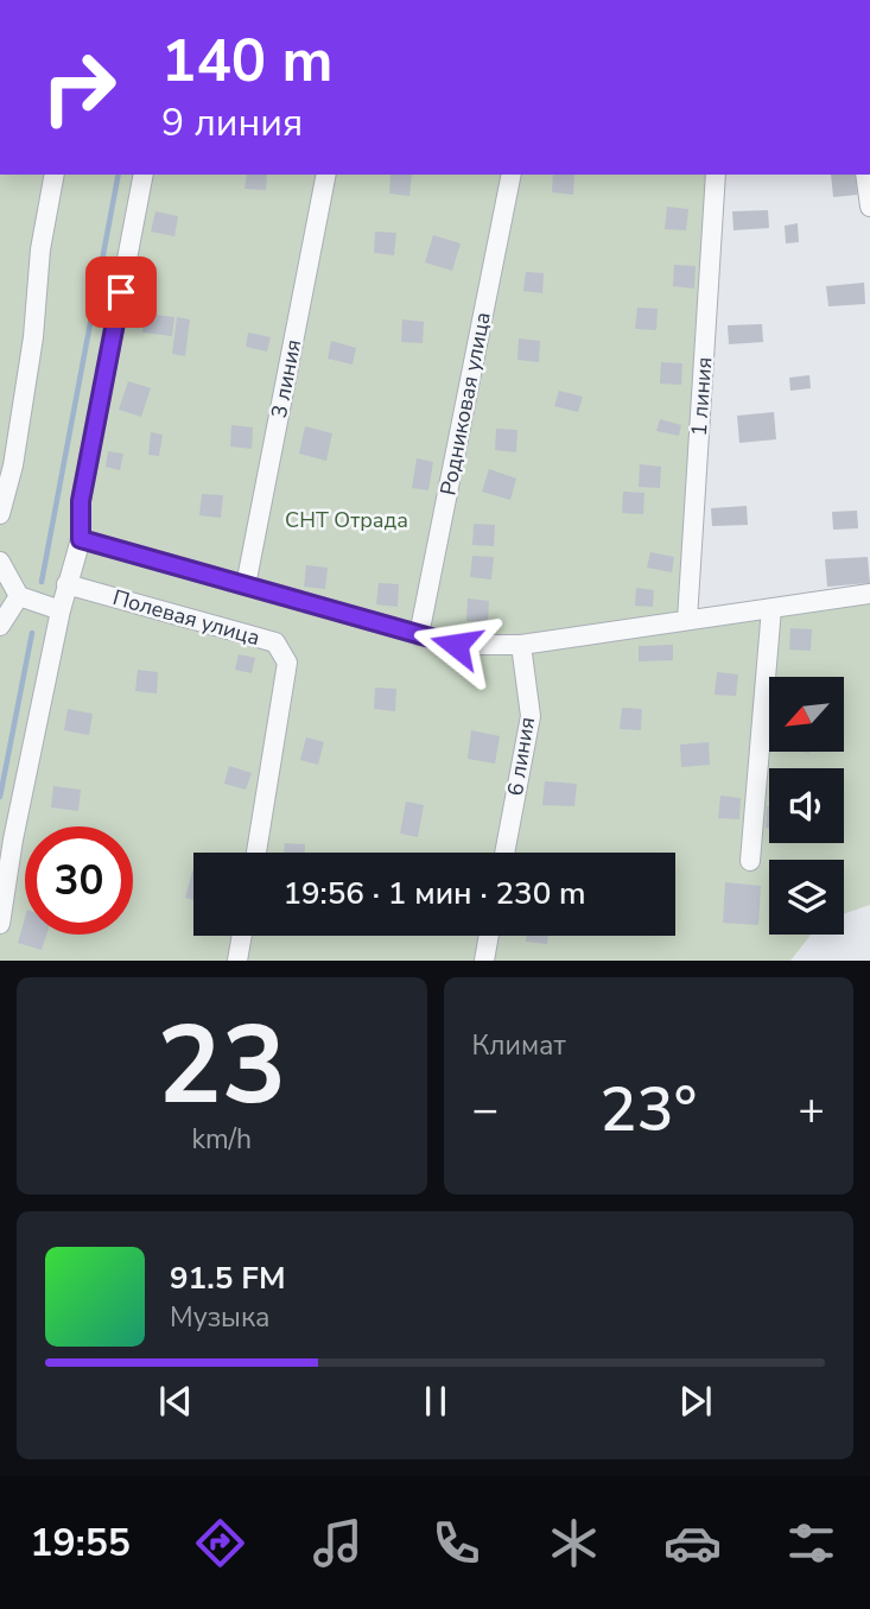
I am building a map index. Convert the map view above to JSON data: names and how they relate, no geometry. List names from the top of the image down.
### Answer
{
  "streets": {
    "street": [
      "3 линия",
      "1 линия",
      "Родниковая улица",
      "Полевая улица",
      "6 линия"
    ]
  },
  "parks": ["СНТ Отрада"],
  "north": "bottom left",
  "page": {
    "turn": ["140 m", "9 линия"],
    "limit": "30",
    "trip": "19:56 · 1 мин · 230 m",
    "tile": [
      ["23", "km/h"],
      "Климат"
    ],
    "heat": ["−", "23°", "+"],
    "song": ["91.5 FM", "Музыка"],
    "tabs": "19:55"
  }
}
